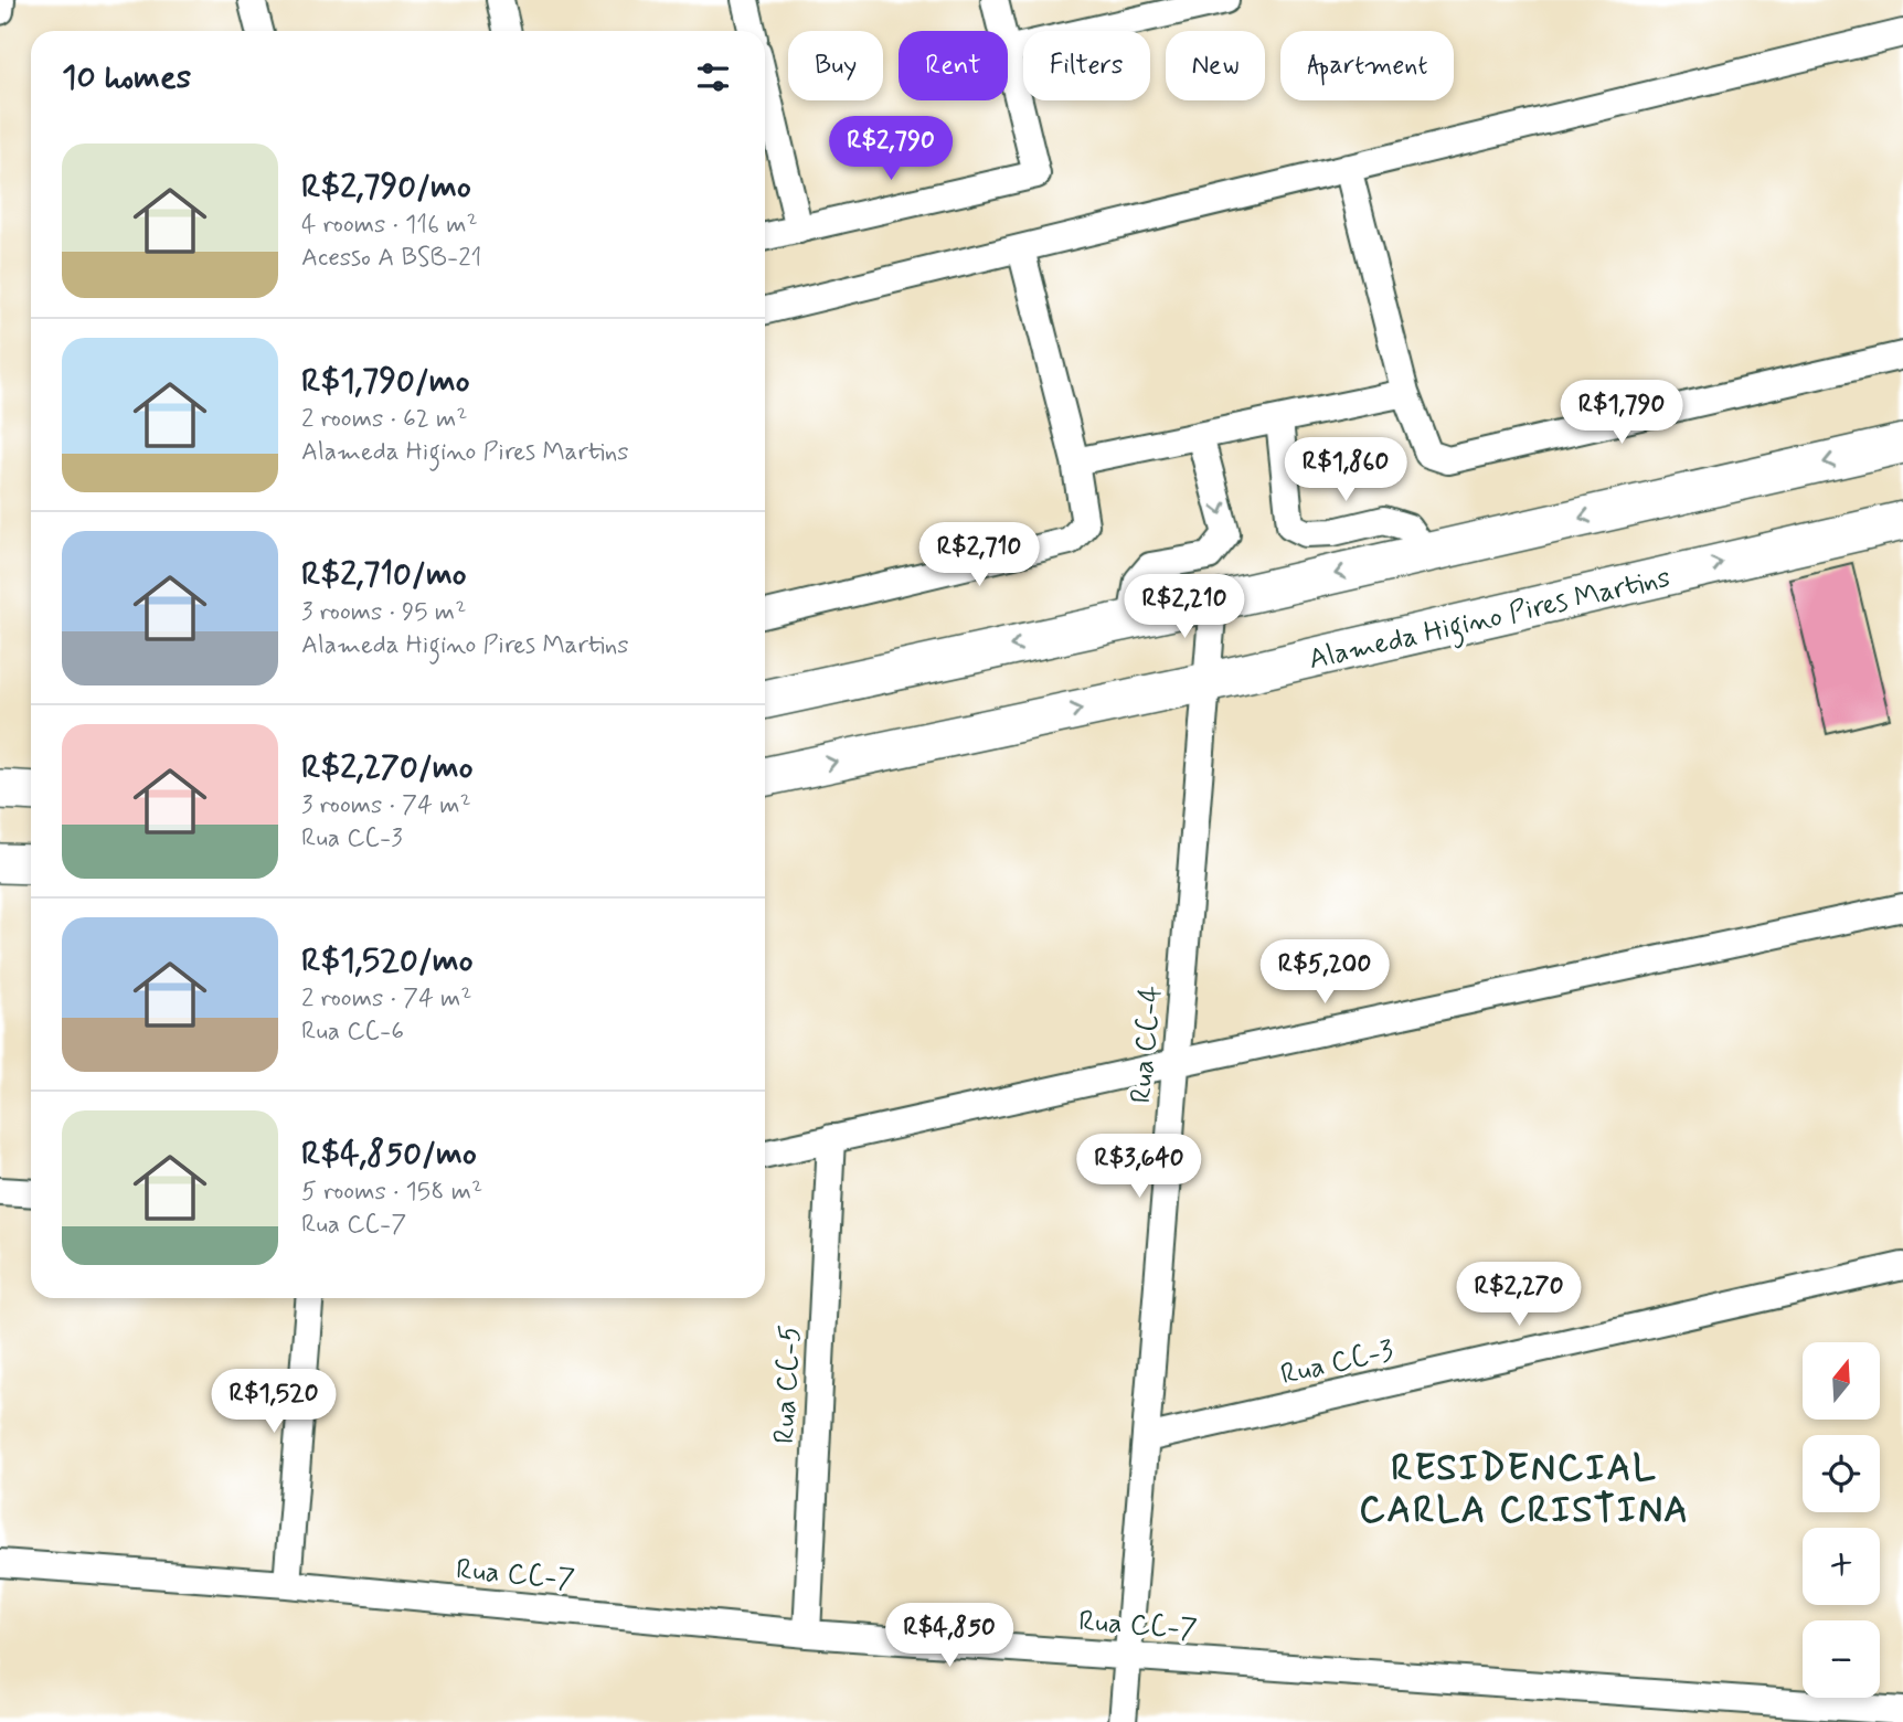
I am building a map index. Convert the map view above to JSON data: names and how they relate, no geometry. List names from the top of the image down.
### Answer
{
  "streets": {
    "street": [
      "Alameda Higino Pires Martins",
      "Rua CC-4",
      "Rua CC-3",
      "Rua CC-5",
      "Rua CC-7"
    ]
  },
  "crossings": [
    ["Alameda Higino Pires Martins", "Rua CC-4"],
    ["Rua CC-4", "Rua CC-3"],
    ["Rua CC-4", "Rua CC-7"],
    ["Rua CC-5", "Rua CC-7"]
  ],
  "districts": ["RESIDENCIAL CARLA CRISTINA"],
  "north": "top",
  "page": {
    "chip": [
      "Buy",
      "Rent",
      "Filters",
      "New",
      "Apartment"
    ],
    "heading": "10 homes",
    "price": [
      "R$2,790",
      "R$1,790",
      "R$1,860",
      "R$2,710",
      "R$2,210",
      "R$5,200",
      "R$3,640",
      "R$2,270",
      "R$1,520",
      "R$4,850"
    ],
    "list": [
      {
        "name": "R$2,790/mo",
        "note": "4 rooms · 116 m² · Acesso A BSB-21"
      },
      {
        "name": "R$1,790/mo",
        "note": "2 rooms · 62 m² · Alameda Higino Pires Martins"
      },
      {
        "name": "R$2,710/mo",
        "note": "3 rooms · 95 m² · Alameda Higino Pires Martins"
      },
      {
        "name": "R$2,270/mo",
        "note": "3 rooms · 74 m² · Rua CC-3"
      },
      {
        "name": "R$1,520/mo",
        "note": "2 rooms · 74 m² · Rua CC-6"
      },
      {
        "name": "R$4,850/mo",
        "note": "5 rooms · 158 m² · Rua CC-7"
      }
    ],
    "map_buttons": ["+", "−"]
  }
}
